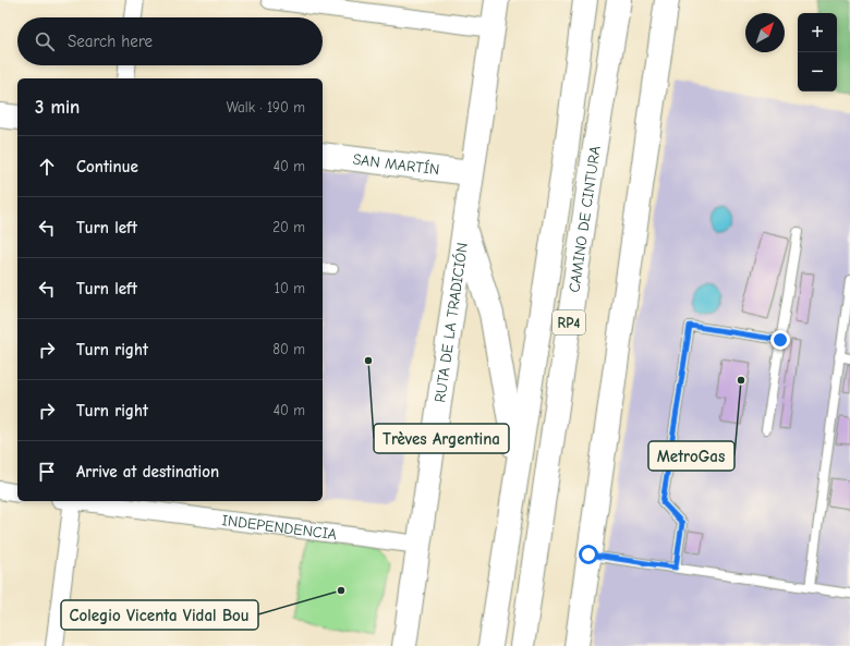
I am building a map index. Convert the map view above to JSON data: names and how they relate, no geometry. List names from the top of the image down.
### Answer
{
  "streets": {
    "main road": [
      "SAN MARTÍN",
      "CAMINO DE CINTURA",
      "RUTA DE LA TRADICIÓN",
      "RP4"
    ],
    "street": ["INDEPENDENCIA"]
  },
  "crossings": [
    ["SAN MARTÍN", "RUTA DE LA TRADICIÓN"],
    ["RUTA DE LA TRADICIÓN", "INDEPENDENCIA"]
  ],
  "places": ["Trèves Argentina", "MetroGas", "Colegio Vicenta Vidal Bou"],
  "north": "top right",
  "page": {
    "map_buttons": ["+", "−"],
    "search": "Search here",
    "heading": ["3 min", "Walk · 190 m"],
    "list": [
      ["Continue", "40 m"],
      ["Turn left", "20 m"],
      ["Turn left", "10 m"],
      ["Turn right", "80 m"],
      ["Turn right", "40 m"],
      "Arrive at destination"
    ]
  }
}
